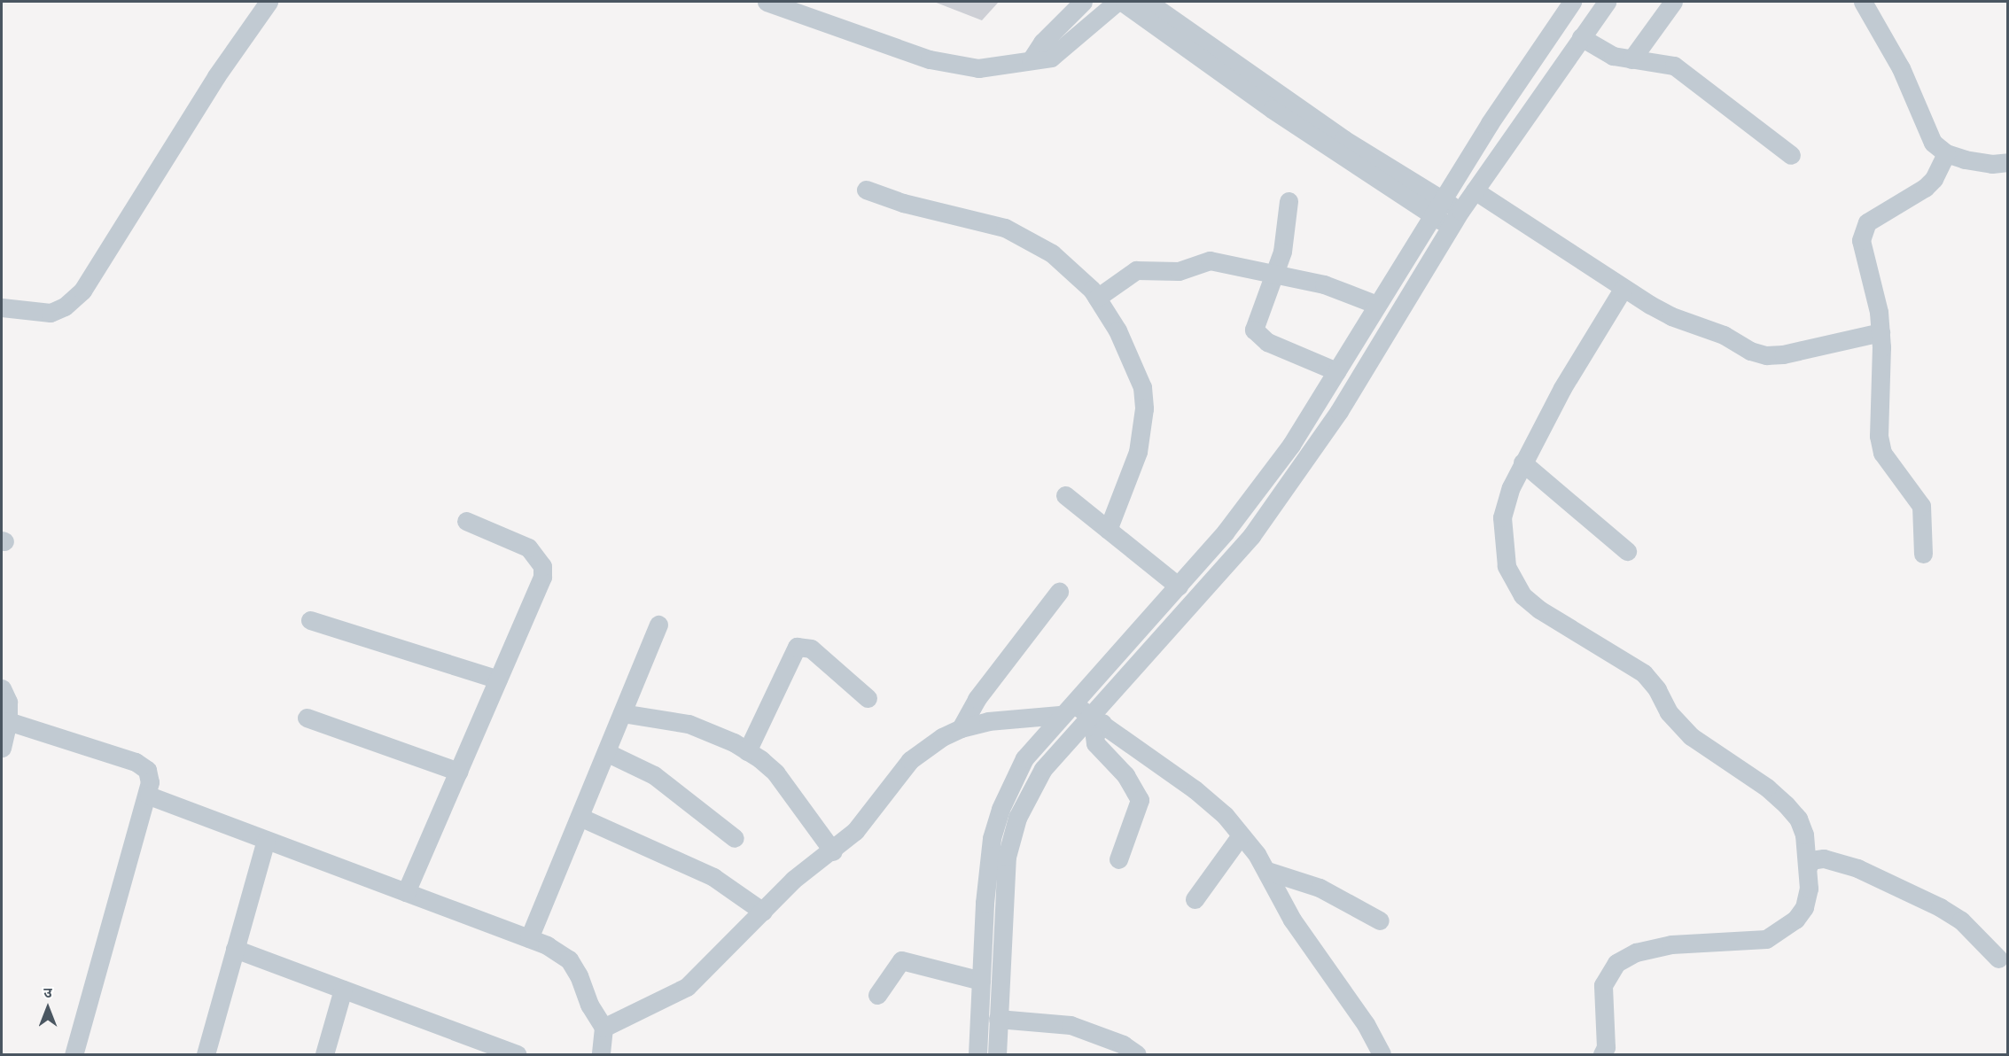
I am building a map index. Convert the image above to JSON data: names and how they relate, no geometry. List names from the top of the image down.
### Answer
{
  "north": "top"
}
